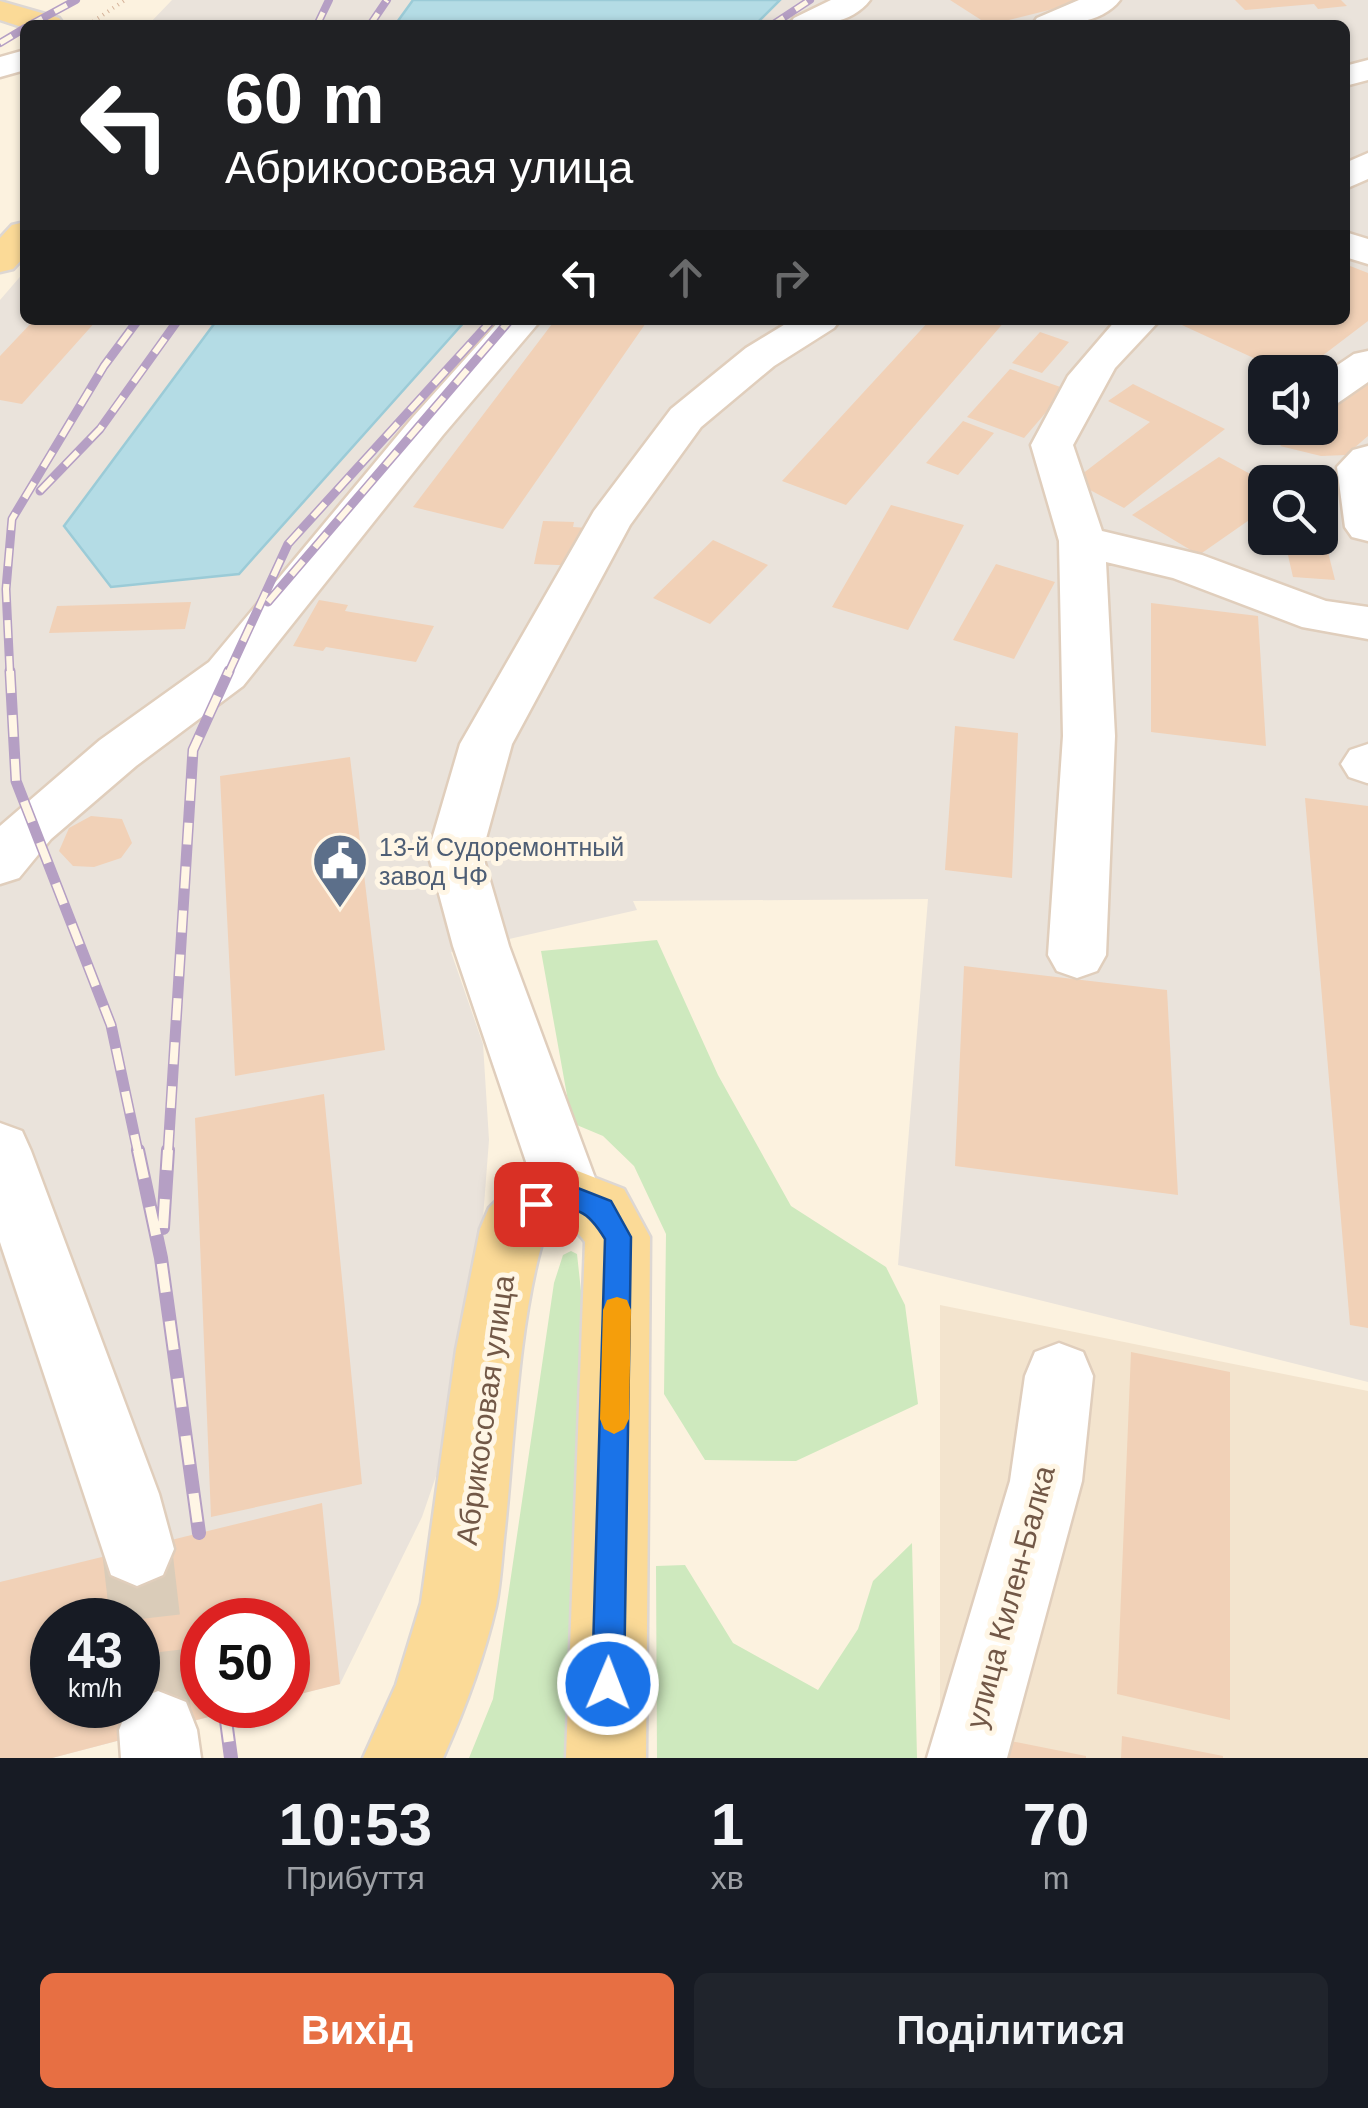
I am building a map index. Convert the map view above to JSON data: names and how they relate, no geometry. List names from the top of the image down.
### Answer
{
  "streets": {
    "main road": ["Абрикосовая улица"],
    "street": ["улица Килен-Балка"]
  },
  "places": {
    "public building": ["13-й Судоремонтный завод ЧФ"]
  },
  "page": {
    "turn": ["60 m", "Абрикосовая улица"],
    "speed": "43 km/h",
    "limit": "50",
    "eta": [
      "10:53",
      "Прибуття",
      "1",
      "хв",
      "70",
      "m"
    ],
    "buttons": ["Вихід", "Поділитися"]
  }
}
